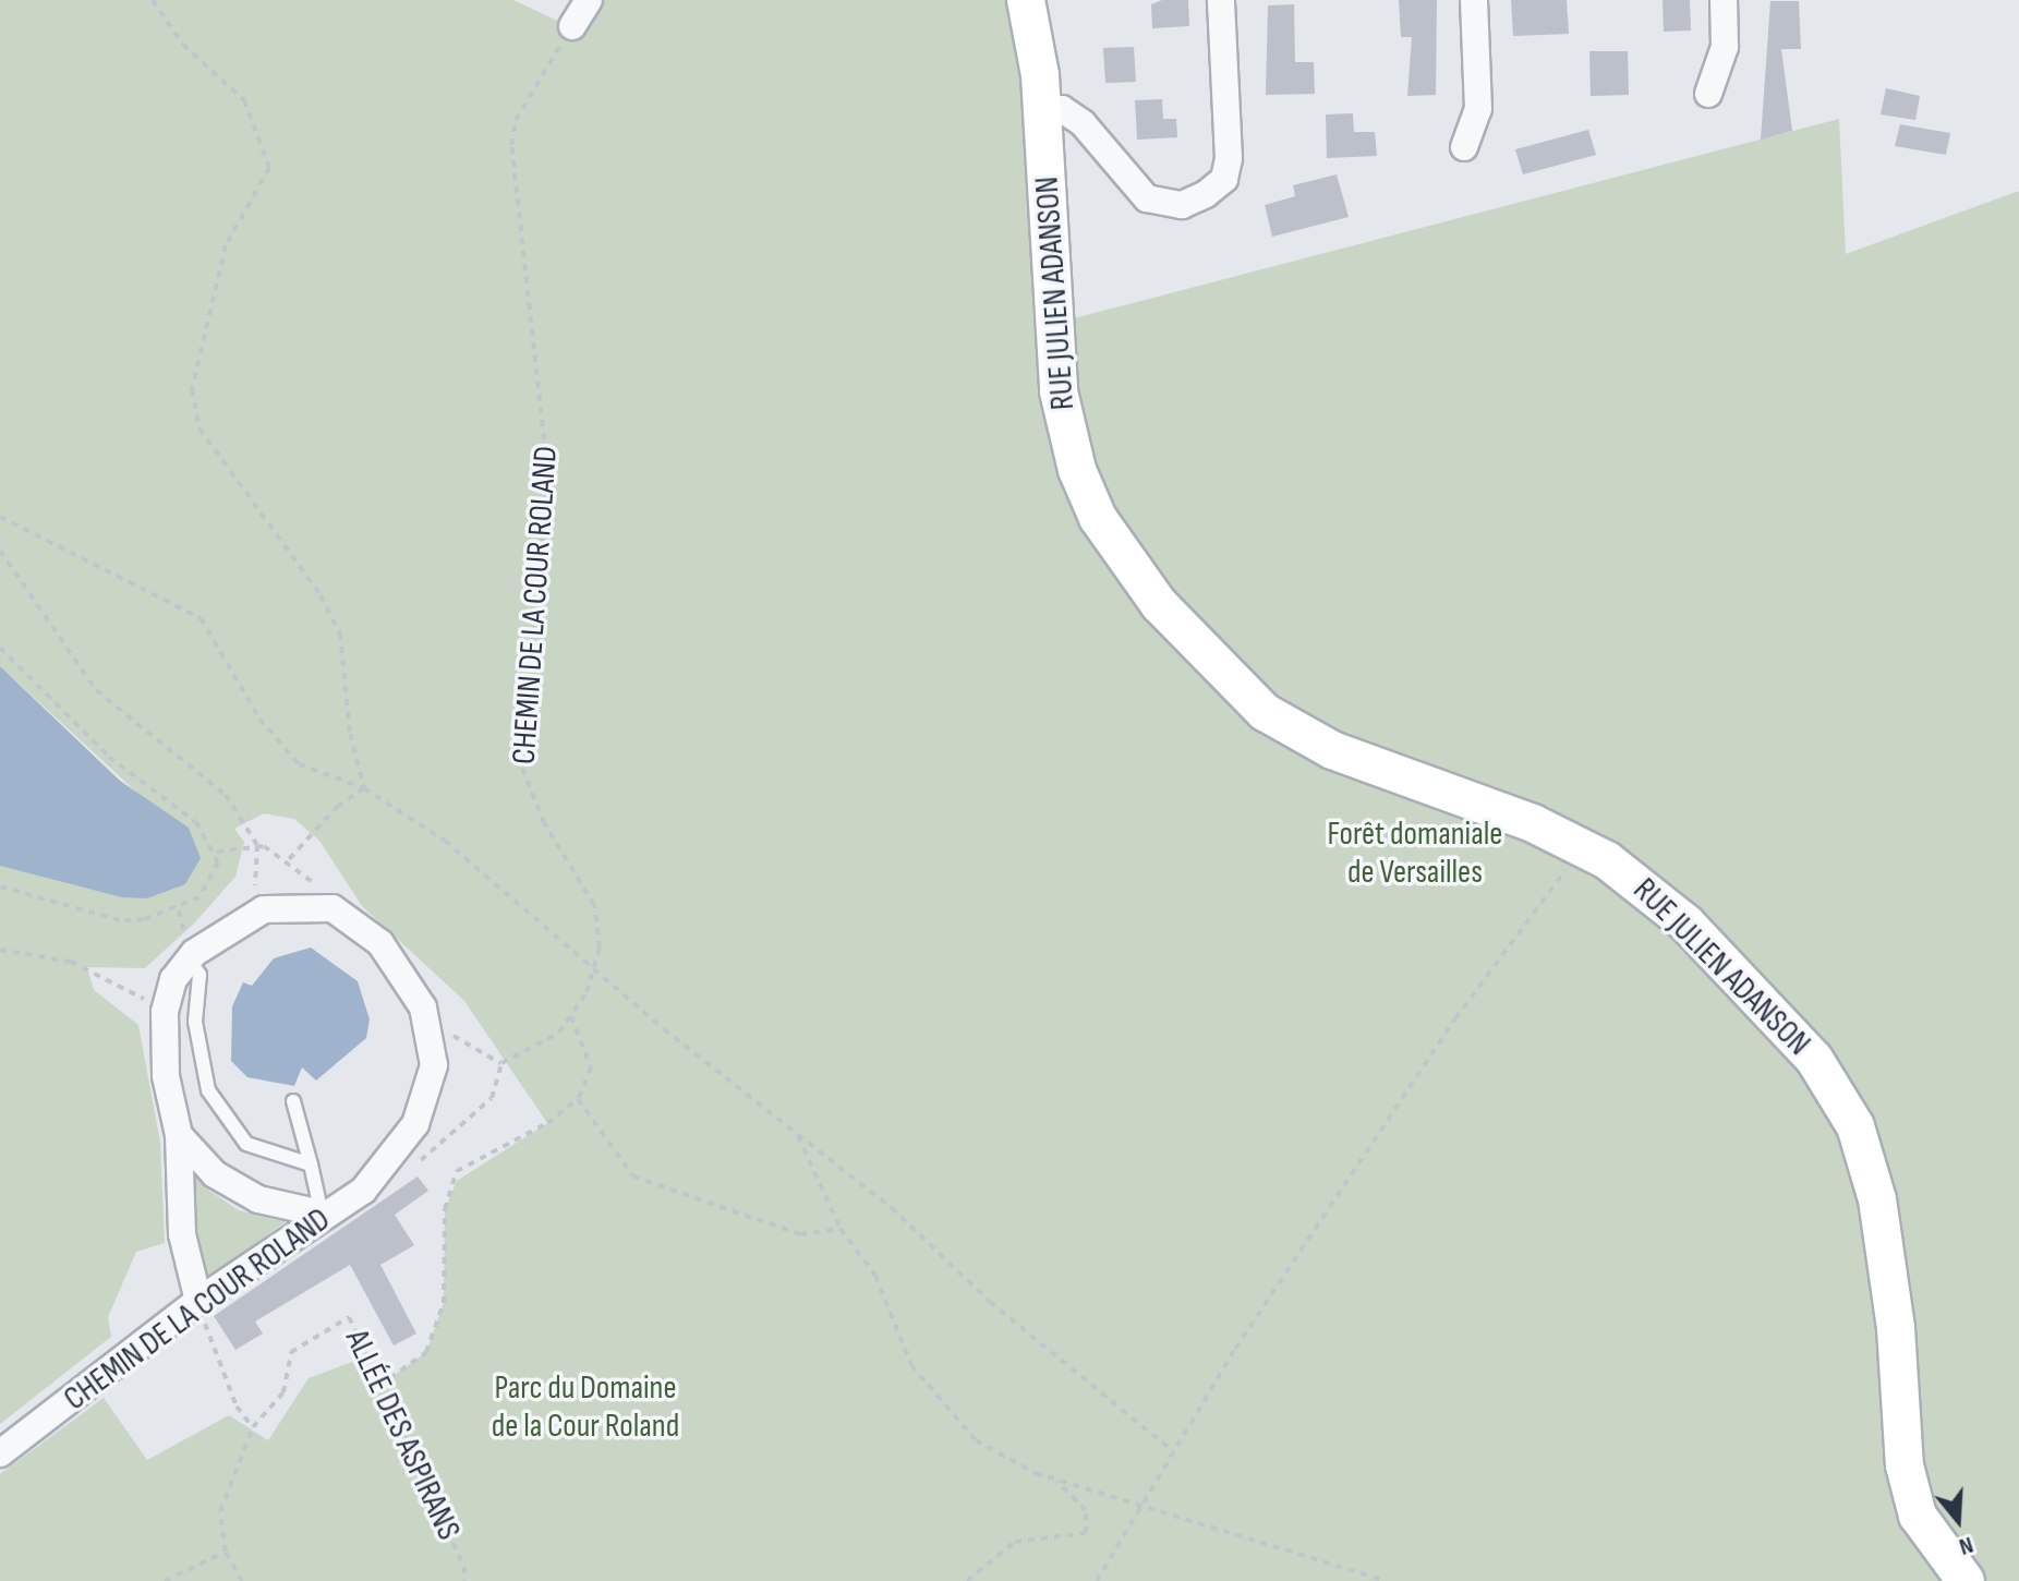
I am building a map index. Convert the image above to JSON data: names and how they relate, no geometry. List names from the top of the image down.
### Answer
{
  "streets": {
    "main road": ["RUE JULIEN ADANSON"],
    "street": ["CHEMIN DE LA COUR ROLAND"],
    "path": ["ALLÉE DES ASPIRANS"]
  },
  "parks": ["Forêt domaniale de Versailles", "Parc du Domaine de la Cour Roland"],
  "north": "bottom"
}
